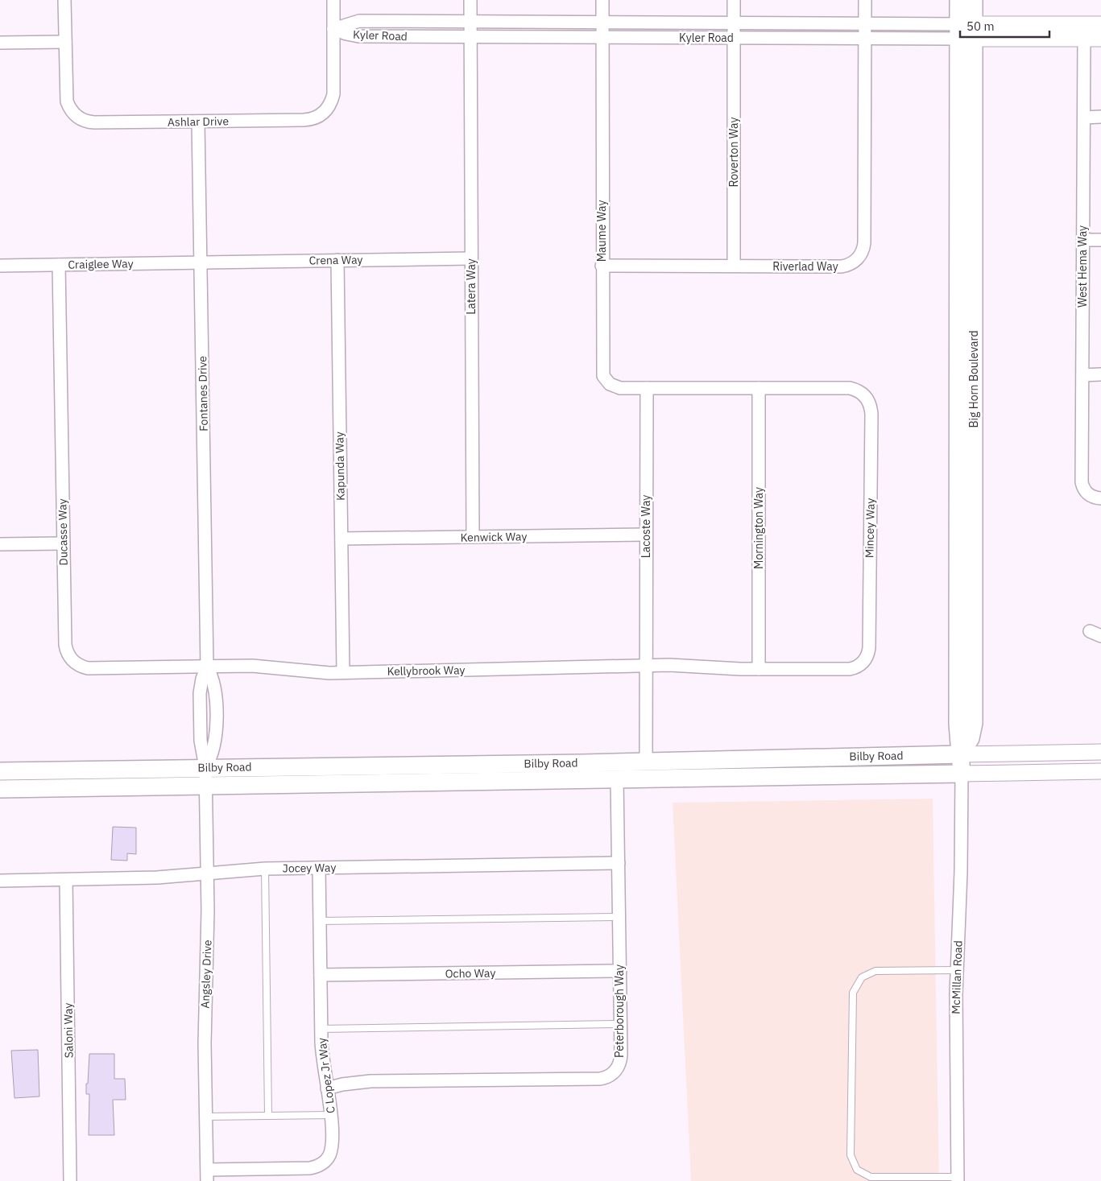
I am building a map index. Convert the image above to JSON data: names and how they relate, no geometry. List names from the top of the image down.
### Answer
{
  "streets": {
    "main road": ["Big Horn Boulevard", "Bilby Road"],
    "street": [
      "Kyler Road",
      "Ashlar Drive",
      "Roverton Way",
      "Maume Way",
      "Crena Way",
      "Craiglee Way",
      "Riverlad Way",
      "West Hema Way",
      "Latera Way",
      "Fontanes Drive",
      "Kapunda Way",
      "Lacoste Way",
      "Mornington Way",
      "Mincey Way",
      "Ducasse Way",
      "Kenwick Way",
      "Kellybrook Way",
      "Jocey Way",
      "Ocho Way",
      "Angsley Drive",
      "McMillan Road",
      "Peterborough Way",
      "Saloni Way",
      "C Lopez Jr Way"
    ]
  },
  "crossings": [
    ["Kyler Road", "Ashlar Drive"],
    ["Kyler Road", "Roverton Way"],
    ["Kyler Road", "Maume Way"],
    ["Kyler Road", "Riverlad Way"],
    ["Kyler Road", "West Hema Way"],
    ["Kyler Road", "Latera Way"],
    ["Kyler Road", "Big Horn Boulevard"],
    ["Ashlar Drive", "Fontanes Drive"],
    ["Roverton Way", "Riverlad Way"],
    ["Maume Way", "Riverlad Way"],
    ["Maume Way", "Lacoste Way"],
    ["Maume Way", "Mincey Way"],
    ["Crena Way", "Craiglee Way"],
    ["Crena Way", "Latera Way"],
    ["Crena Way", "Fontanes Drive"],
    ["Crena Way", "Kapunda Way"],
    ["Craiglee Way", "Fontanes Drive"],
    ["Craiglee Way", "Ducasse Way"],
    ["Latera Way", "Kenwick Way"],
    ["Big Horn Boulevard", "Bilby Road"],
    ["Fontanes Drive", "Ducasse Way"],
    ["Fontanes Drive", "Kellybrook Way"],
    ["Fontanes Drive", "Bilby Road"],
    ["Fontanes Drive", "Angsley Drive"],
    ["Kapunda Way", "Kenwick Way"],
    ["Kapunda Way", "Kellybrook Way"],
    ["Lacoste Way", "Mincey Way"],
    ["Lacoste Way", "Kenwick Way"],
    ["Lacoste Way", "Kellybrook Way"],
    ["Lacoste Way", "Bilby Road"],
    ["Mornington Way", "Mincey Way"],
    ["Mincey Way", "Kellybrook Way"],
    ["Ducasse Way", "Kellybrook Way"],
    ["Bilby Road", "Angsley Drive"],
    ["Bilby Road", "McMillan Road"],
    ["Bilby Road", "Peterborough Way"],
    ["Jocey Way", "Angsley Drive"],
    ["Jocey Way", "Peterborough Way"],
    ["Jocey Way", "Saloni Way"],
    ["Jocey Way", "C Lopez Jr Way"],
    ["Ocho Way", "Peterborough Way"],
    ["Ocho Way", "C Lopez Jr Way"],
    ["Angsley Drive", "C Lopez Jr Way"],
    ["Peterborough Way", "C Lopez Jr Way"]
  ],
  "scale_bar": "50 m"
}
